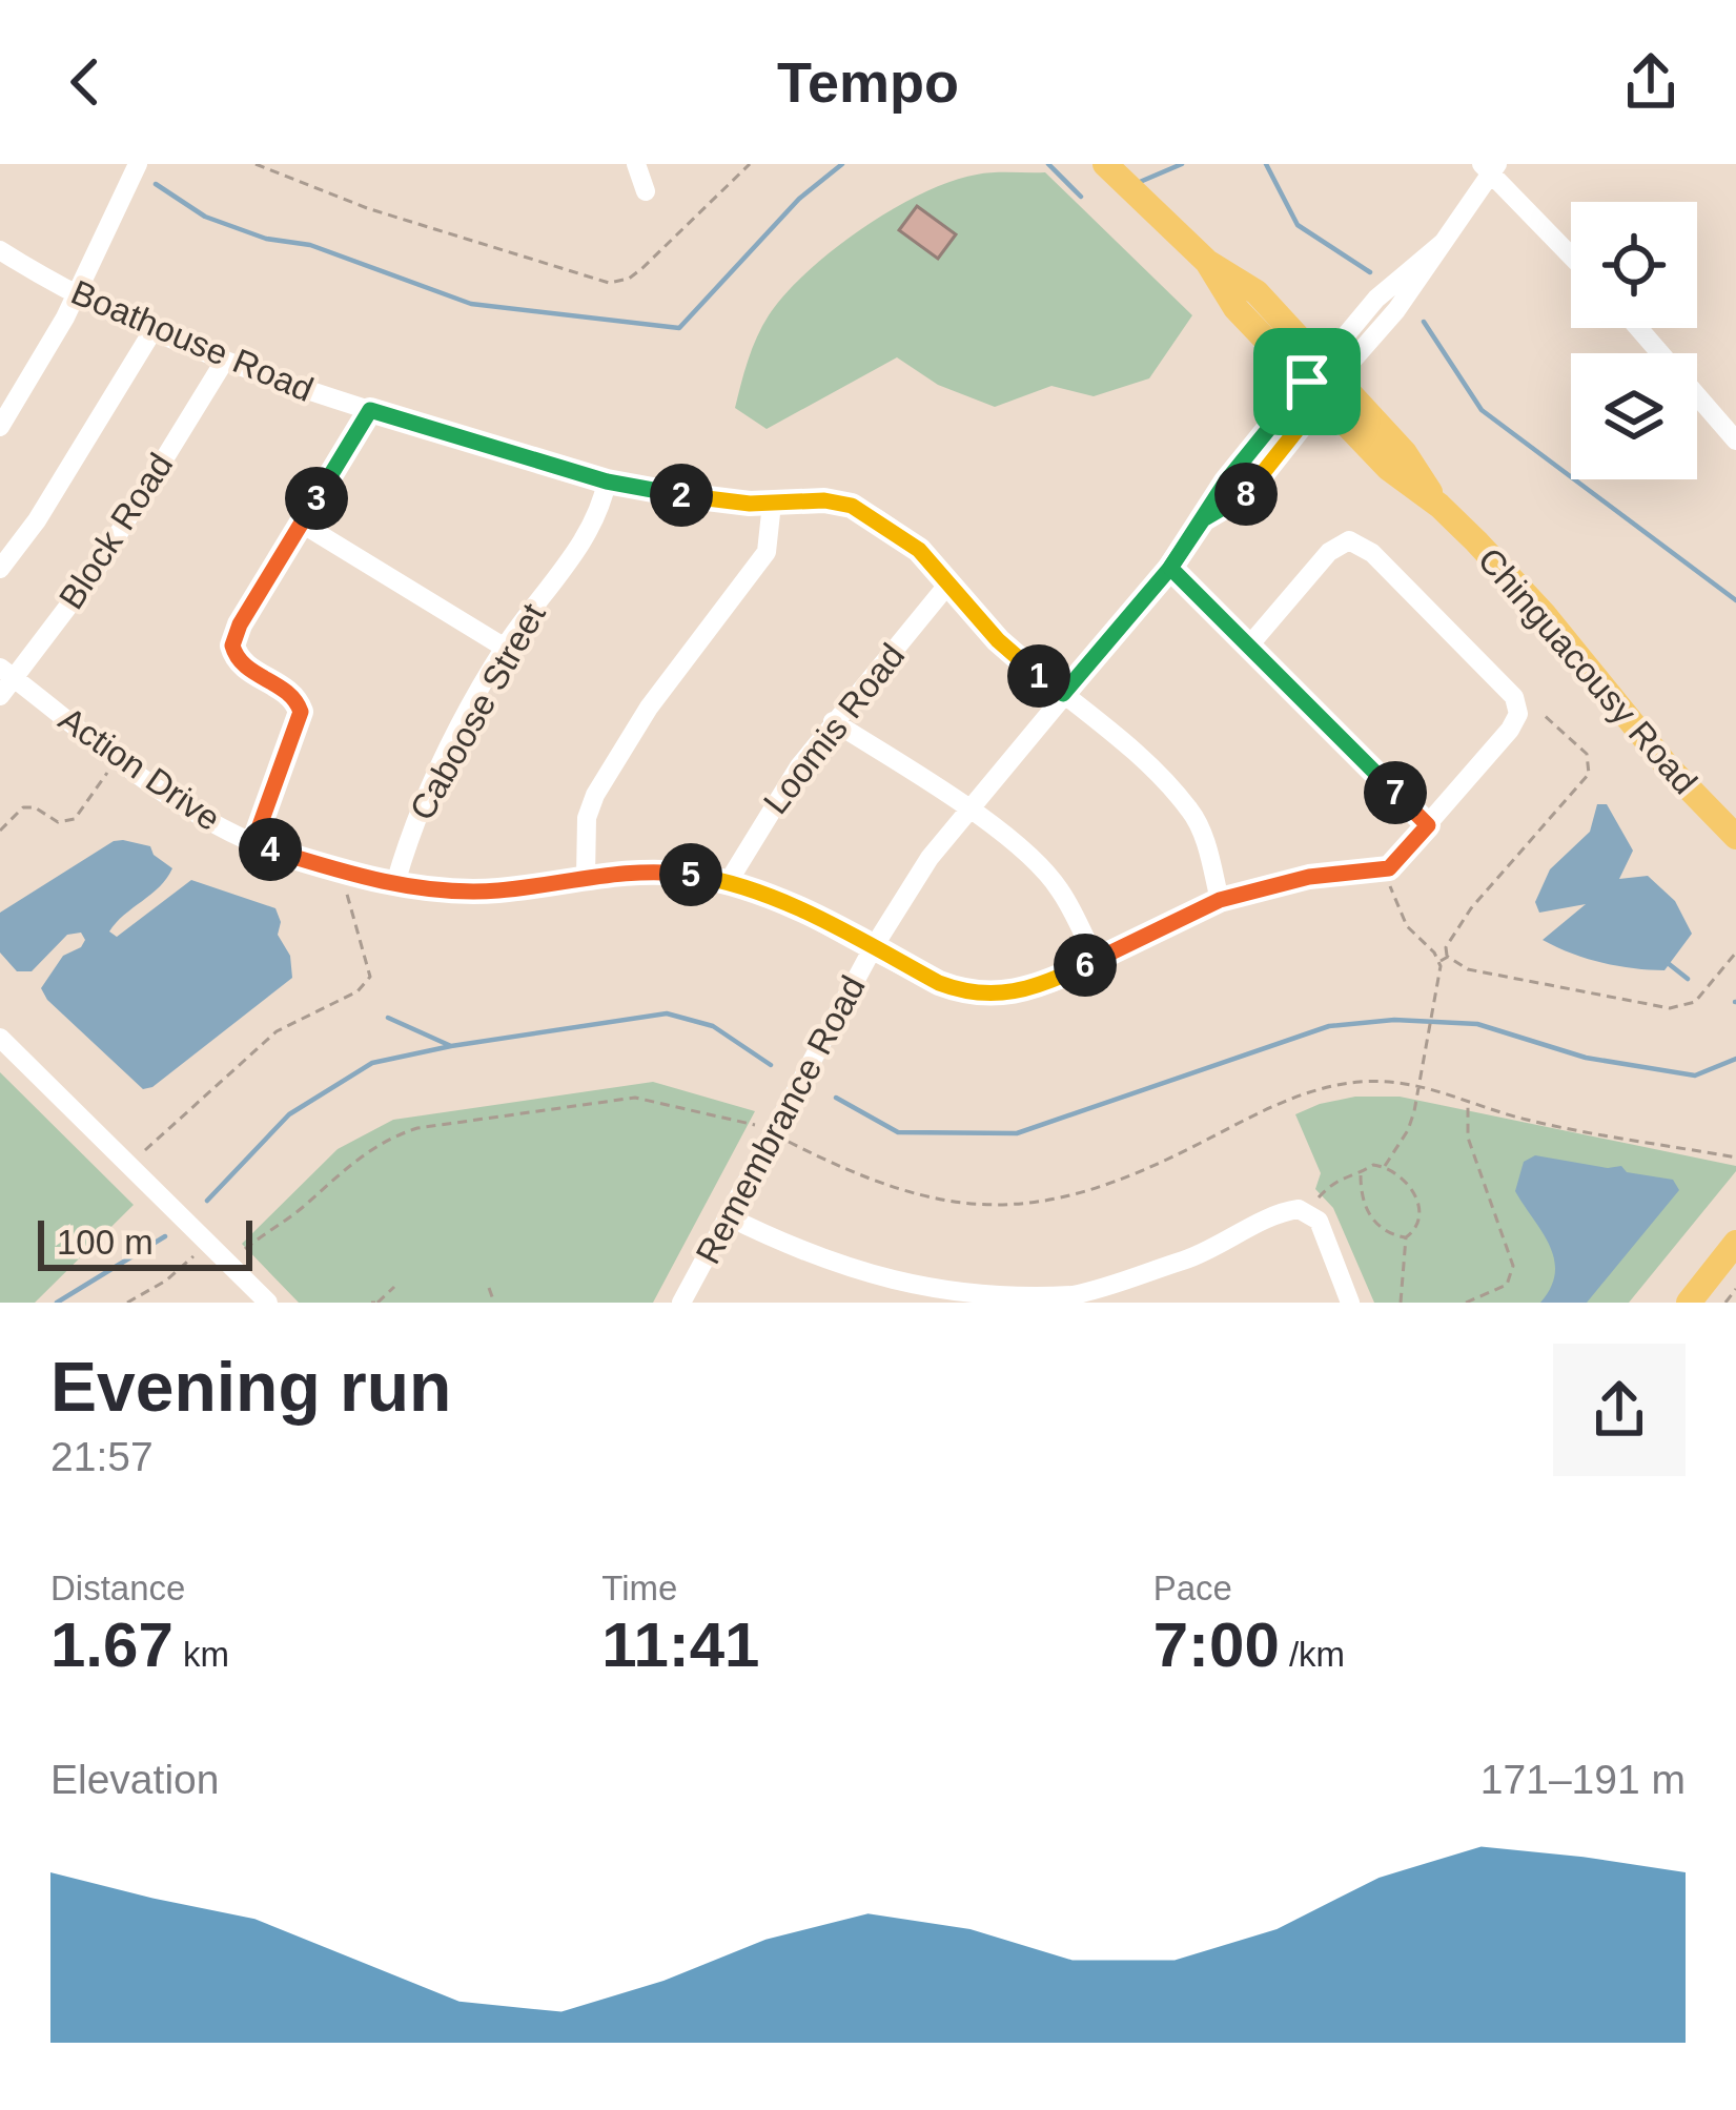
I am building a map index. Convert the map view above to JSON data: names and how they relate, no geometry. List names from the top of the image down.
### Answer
{
  "streets": {
    "main road": ["Chinguacousy Road"],
    "street": [
      "Boathouse Road",
      "Block Road",
      "Caboose Street",
      "Loomis Road",
      "Action Drive",
      "Remembrance Road"
    ]
  },
  "crossings": [
    ["Boathouse Road", "Block Road"],
    ["Boathouse Road", "Caboose Street"],
    ["Boathouse Road", "Loomis Road"],
    ["Boathouse Road", "Action Drive"],
    ["Boathouse Road", "Remembrance Road"],
    ["Block Road", "Action Drive"],
    ["Chinguacousy Road", "Remembrance Road"],
    ["Caboose Street", "Action Drive"],
    ["Loomis Road", "Action Drive"],
    ["Action Drive", "Remembrance Road"]
  ],
  "scale_bar": "100 m",
  "page": {
    "header": "Tempo",
    "pins": [
      "8",
      "2",
      "3",
      "1",
      "7",
      "4",
      "5",
      "6"
    ],
    "scale": "100 m",
    "heading": ["Evening run", "21:57"],
    "stats": [
      ["Distance", "1.67 km"],
      ["Time", "11:41"],
      ["Pace", "7:00 /km"]
    ],
    "chart": ["Elevation", "171–191 m"]
  }
}
